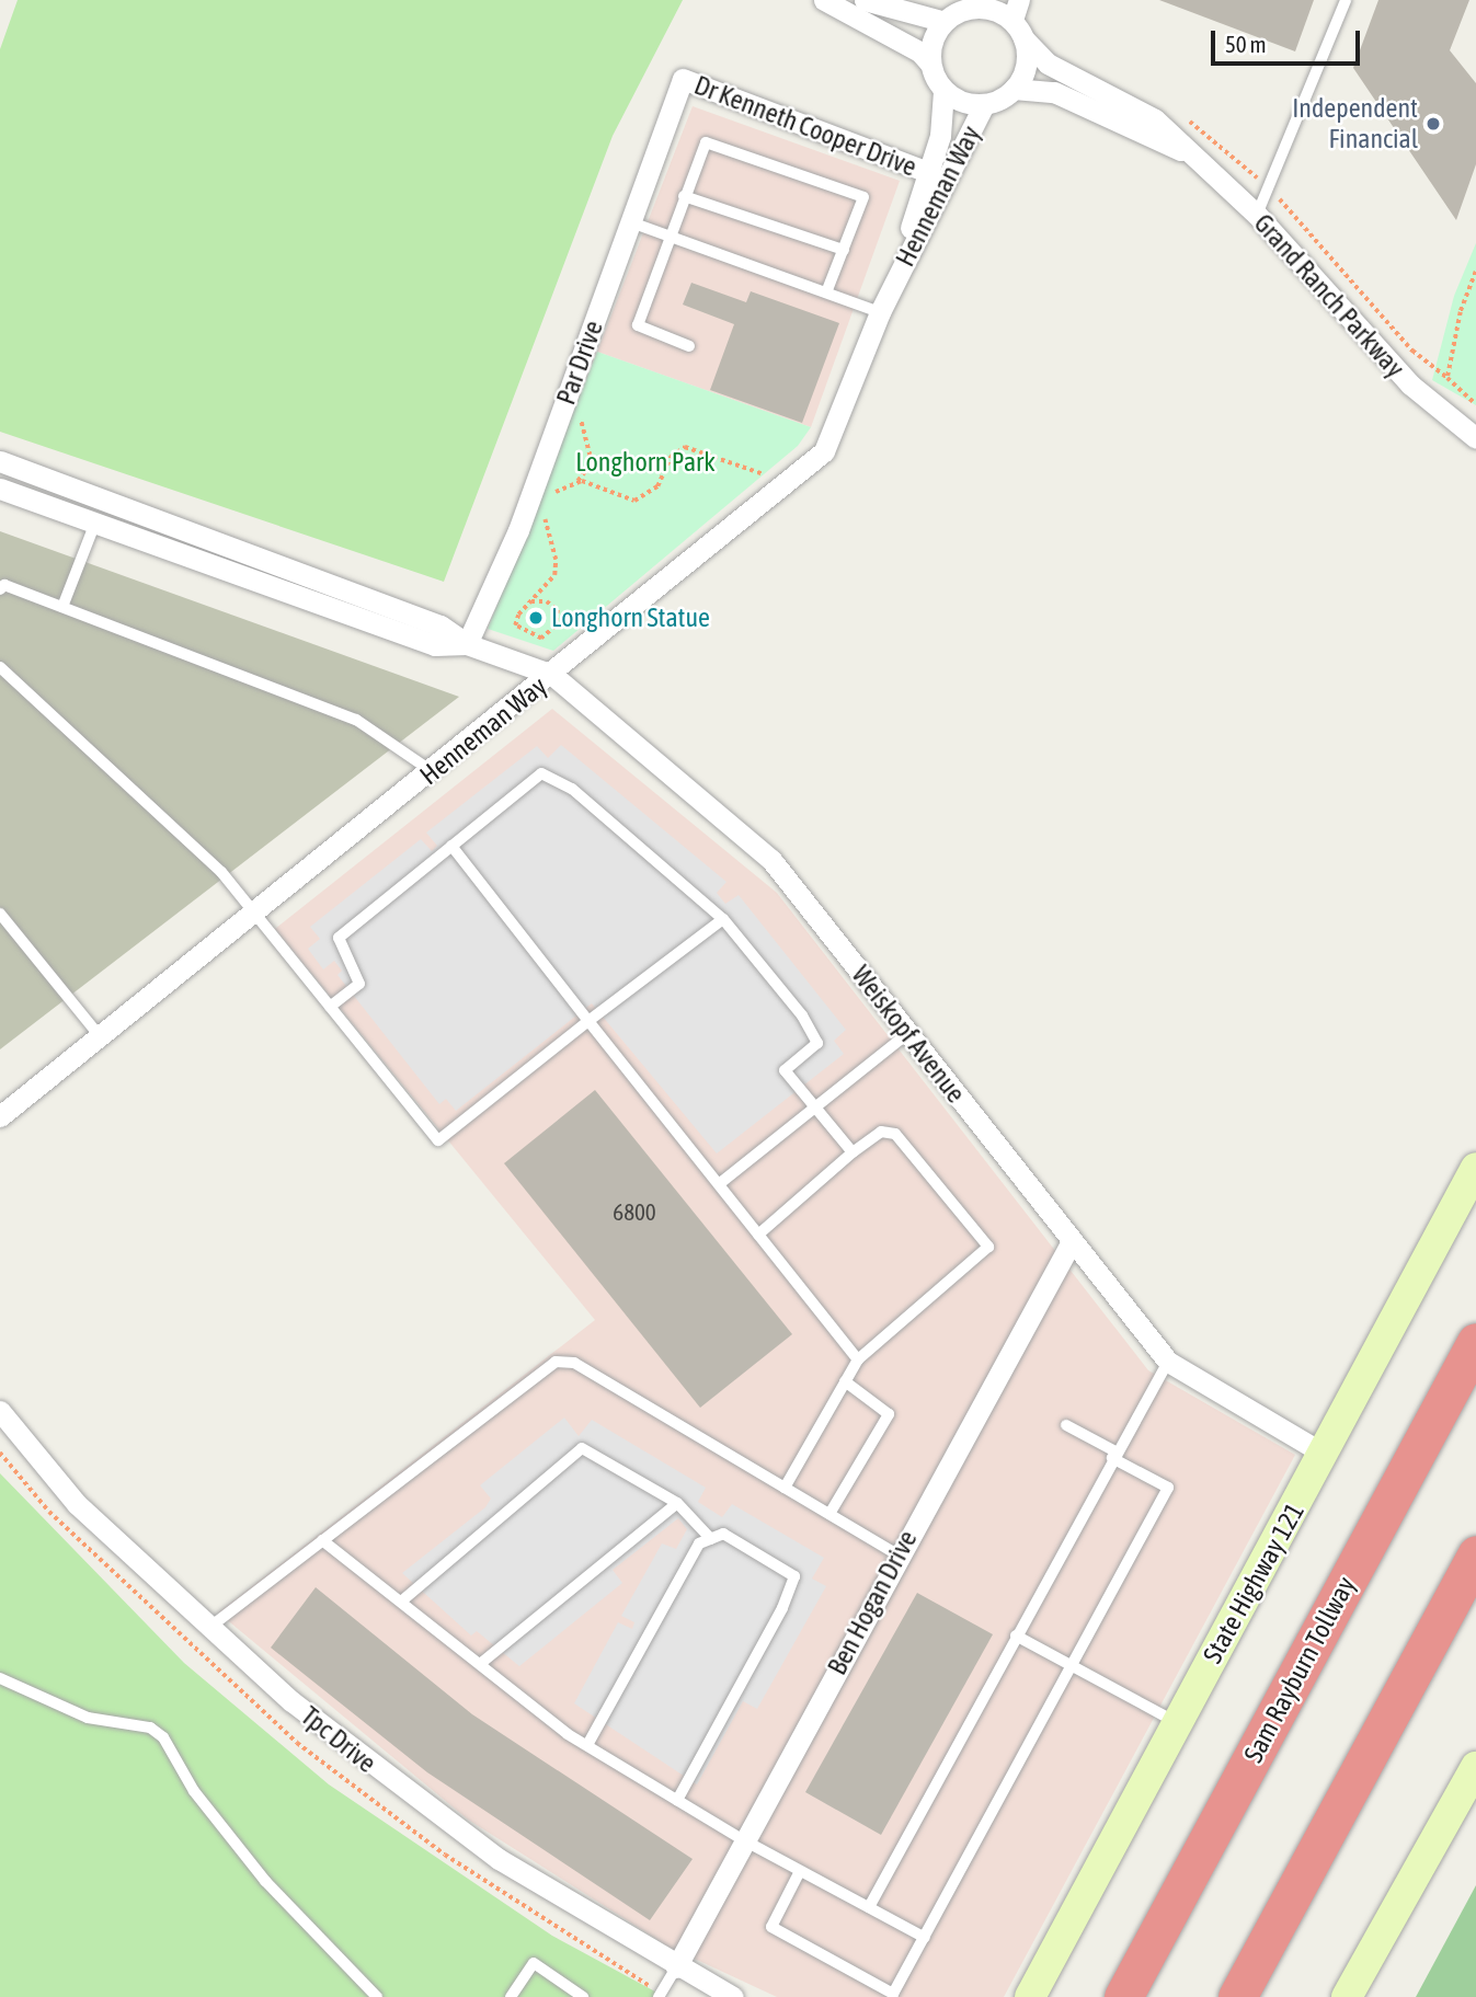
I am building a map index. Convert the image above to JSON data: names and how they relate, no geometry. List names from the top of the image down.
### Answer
{
  "streets": {
    "highway": ["Sam Rayburn Tollway"],
    "main road": ["State Highway 121"],
    "street": [
      "Dr Kenneth Cooper Drive",
      "Henneman Way",
      "Grand Ranch Parkway",
      "Par Drive",
      "Weiskopf Avenue",
      "Ben Hogan Drive",
      "Tpc Drive"
    ]
  },
  "crossings": [
    ["Dr Kenneth Cooper Drive", "Henneman Way"],
    ["Dr Kenneth Cooper Drive", "Par Drive"],
    ["Henneman Way", "Grand Ranch Parkway"],
    ["Henneman Way", "Weiskopf Avenue"],
    ["Par Drive", "Weiskopf Avenue"],
    ["Weiskopf Avenue", "State Highway 121"],
    ["Weiskopf Avenue", "Ben Hogan Drive"],
    ["Ben Hogan Drive", "Tpc Drive"]
  ],
  "parks": ["Longhorn Park"],
  "places": ["Independent Financial", "Longhorn Statue"],
  "house_numbers": ["6800"],
  "scale_bar": "50 m"
}
